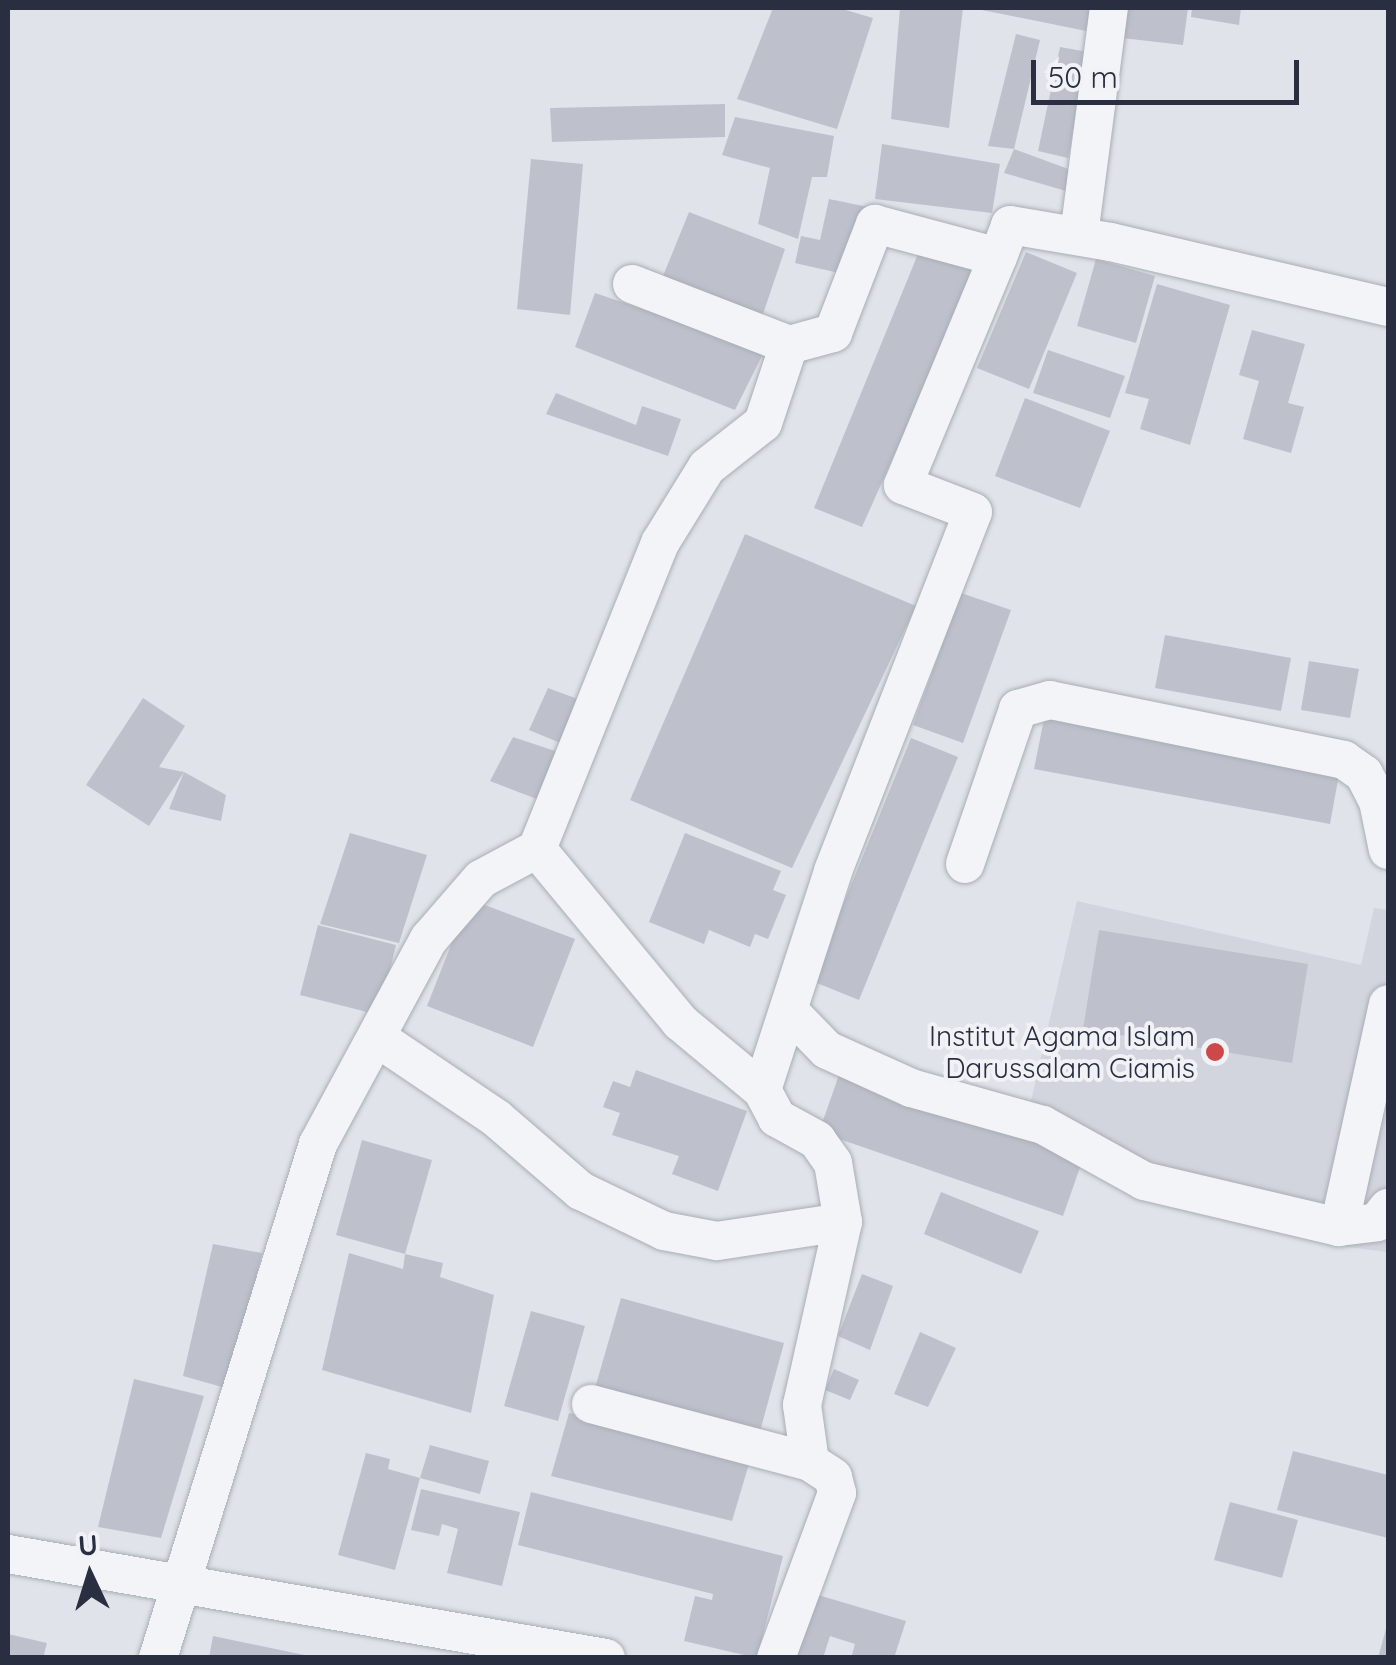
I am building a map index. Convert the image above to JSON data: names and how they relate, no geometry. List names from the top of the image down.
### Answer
{
  "places": ["Institut Agama Islam Darussalam Ciamis"],
  "scale_bar": "50 m",
  "north": "top"
}
